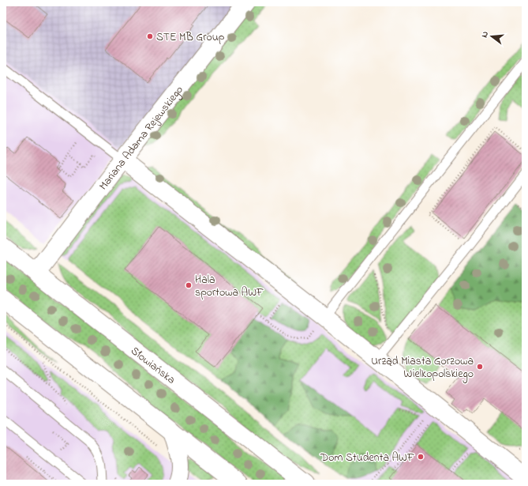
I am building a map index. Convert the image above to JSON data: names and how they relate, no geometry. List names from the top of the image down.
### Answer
{
  "streets": {
    "street": ["Mariana Adama Rejewskiego", "Słowiańska"]
  },
  "crossings": [
    ["Mariana Adama Rejewskiego", "Słowiańska"]
  ],
  "places": [
    "STE MB Group",
    "Hala sportowa AWF",
    "Urząd Miasta Gorzowa Wielkopolskiego",
    "Dom Studenta AWF"
  ],
  "north": "left"
}
